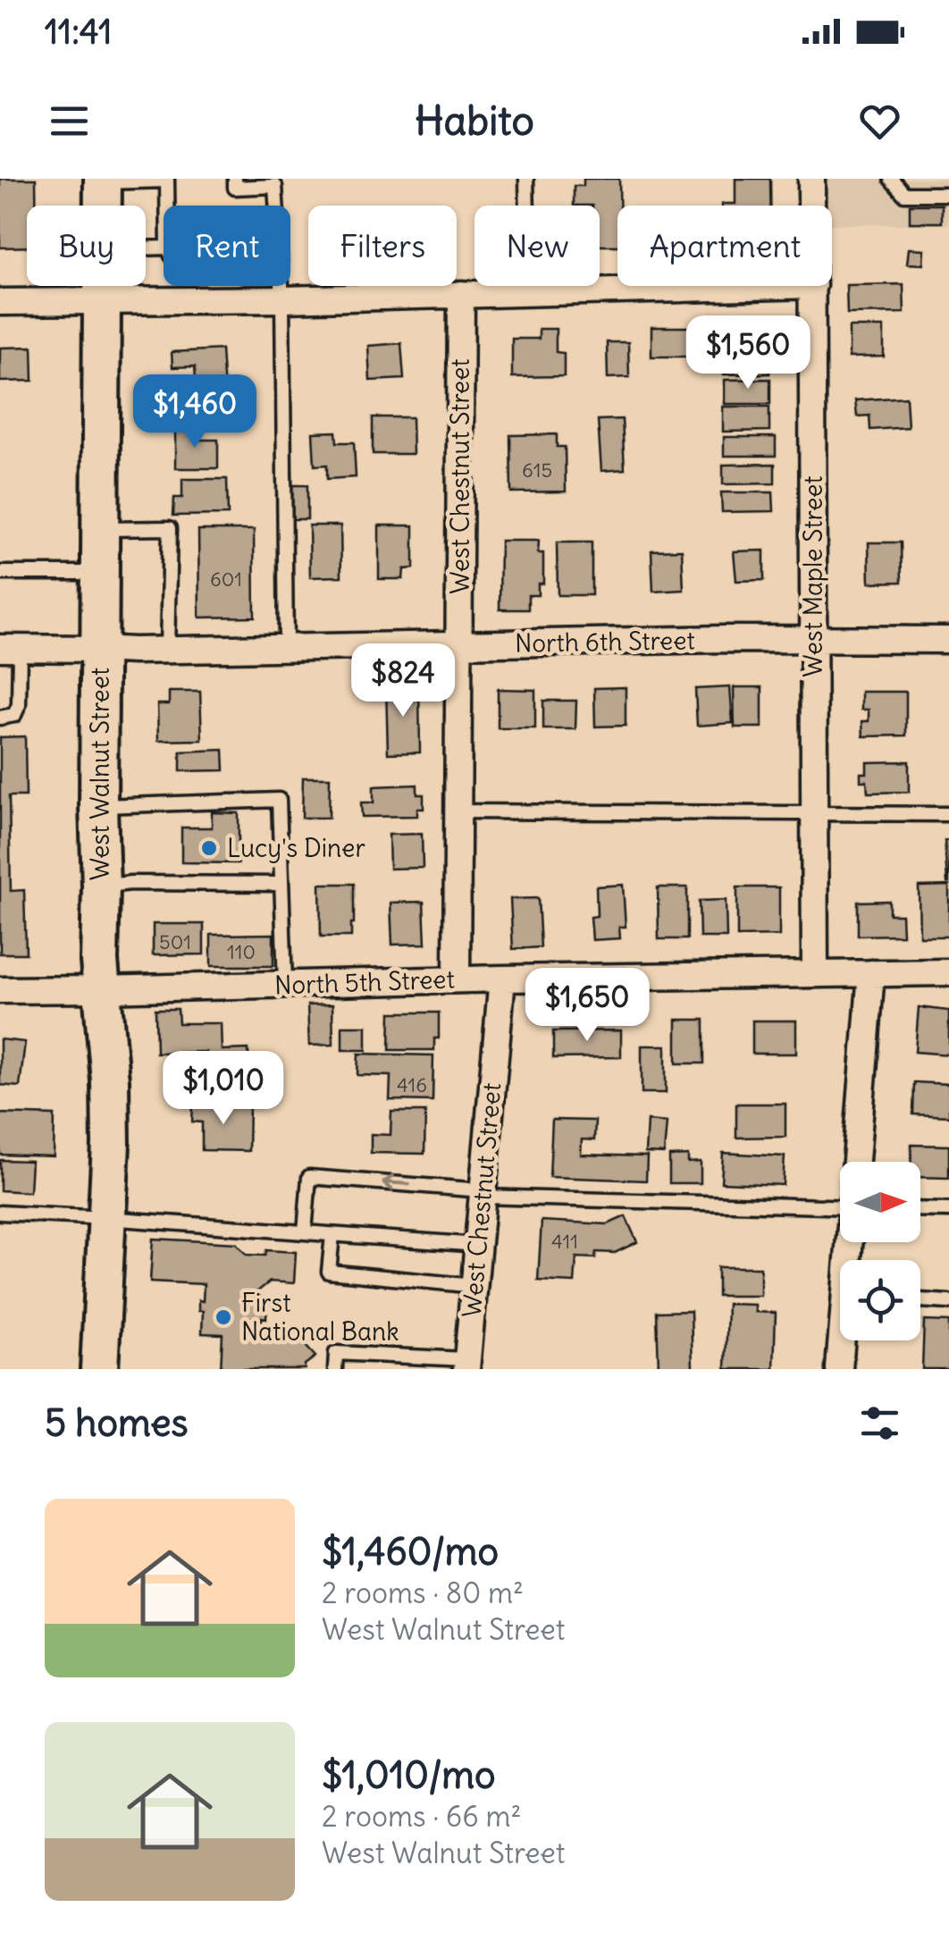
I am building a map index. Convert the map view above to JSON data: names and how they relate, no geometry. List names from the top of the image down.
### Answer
{
  "streets": {
    "main road": ["West Walnut Street"],
    "street": [
      "West Chestnut Street",
      "West Maple Street",
      "North 6th Street",
      "North 5th Street"
    ]
  },
  "crossings": [
    ["West Chestnut Street", "North 6th Street"],
    ["West Chestnut Street", "North 5th Street"],
    ["West Maple Street", "North 6th Street"],
    ["West Maple Street", "North 5th Street"],
    ["North 6th Street", "West Walnut Street"],
    ["West Walnut Street", "North 5th Street"]
  ],
  "places": ["Lucy's Diner", "First National Bank"],
  "house_numbers": [
    "615",
    "601",
    "501",
    "110",
    "416",
    "411"
  ],
  "north": "right",
  "page": {
    "status": "11:41",
    "header": "Habito",
    "chip": [
      "Buy",
      "Rent",
      "Filters",
      "New",
      "Apartment"
    ],
    "price": [
      "$1,560",
      "$1,460",
      "$824",
      "$1,650",
      "$1,010"
    ],
    "heading": "5 homes",
    "list": [
      {
        "name": "$1,460/mo",
        "note": "2 rooms · 80 m² · West Walnut Street"
      },
      {
        "name": "$1,010/mo",
        "note": "2 rooms · 66 m² · West Walnut Street"
      }
    ]
  }
}
